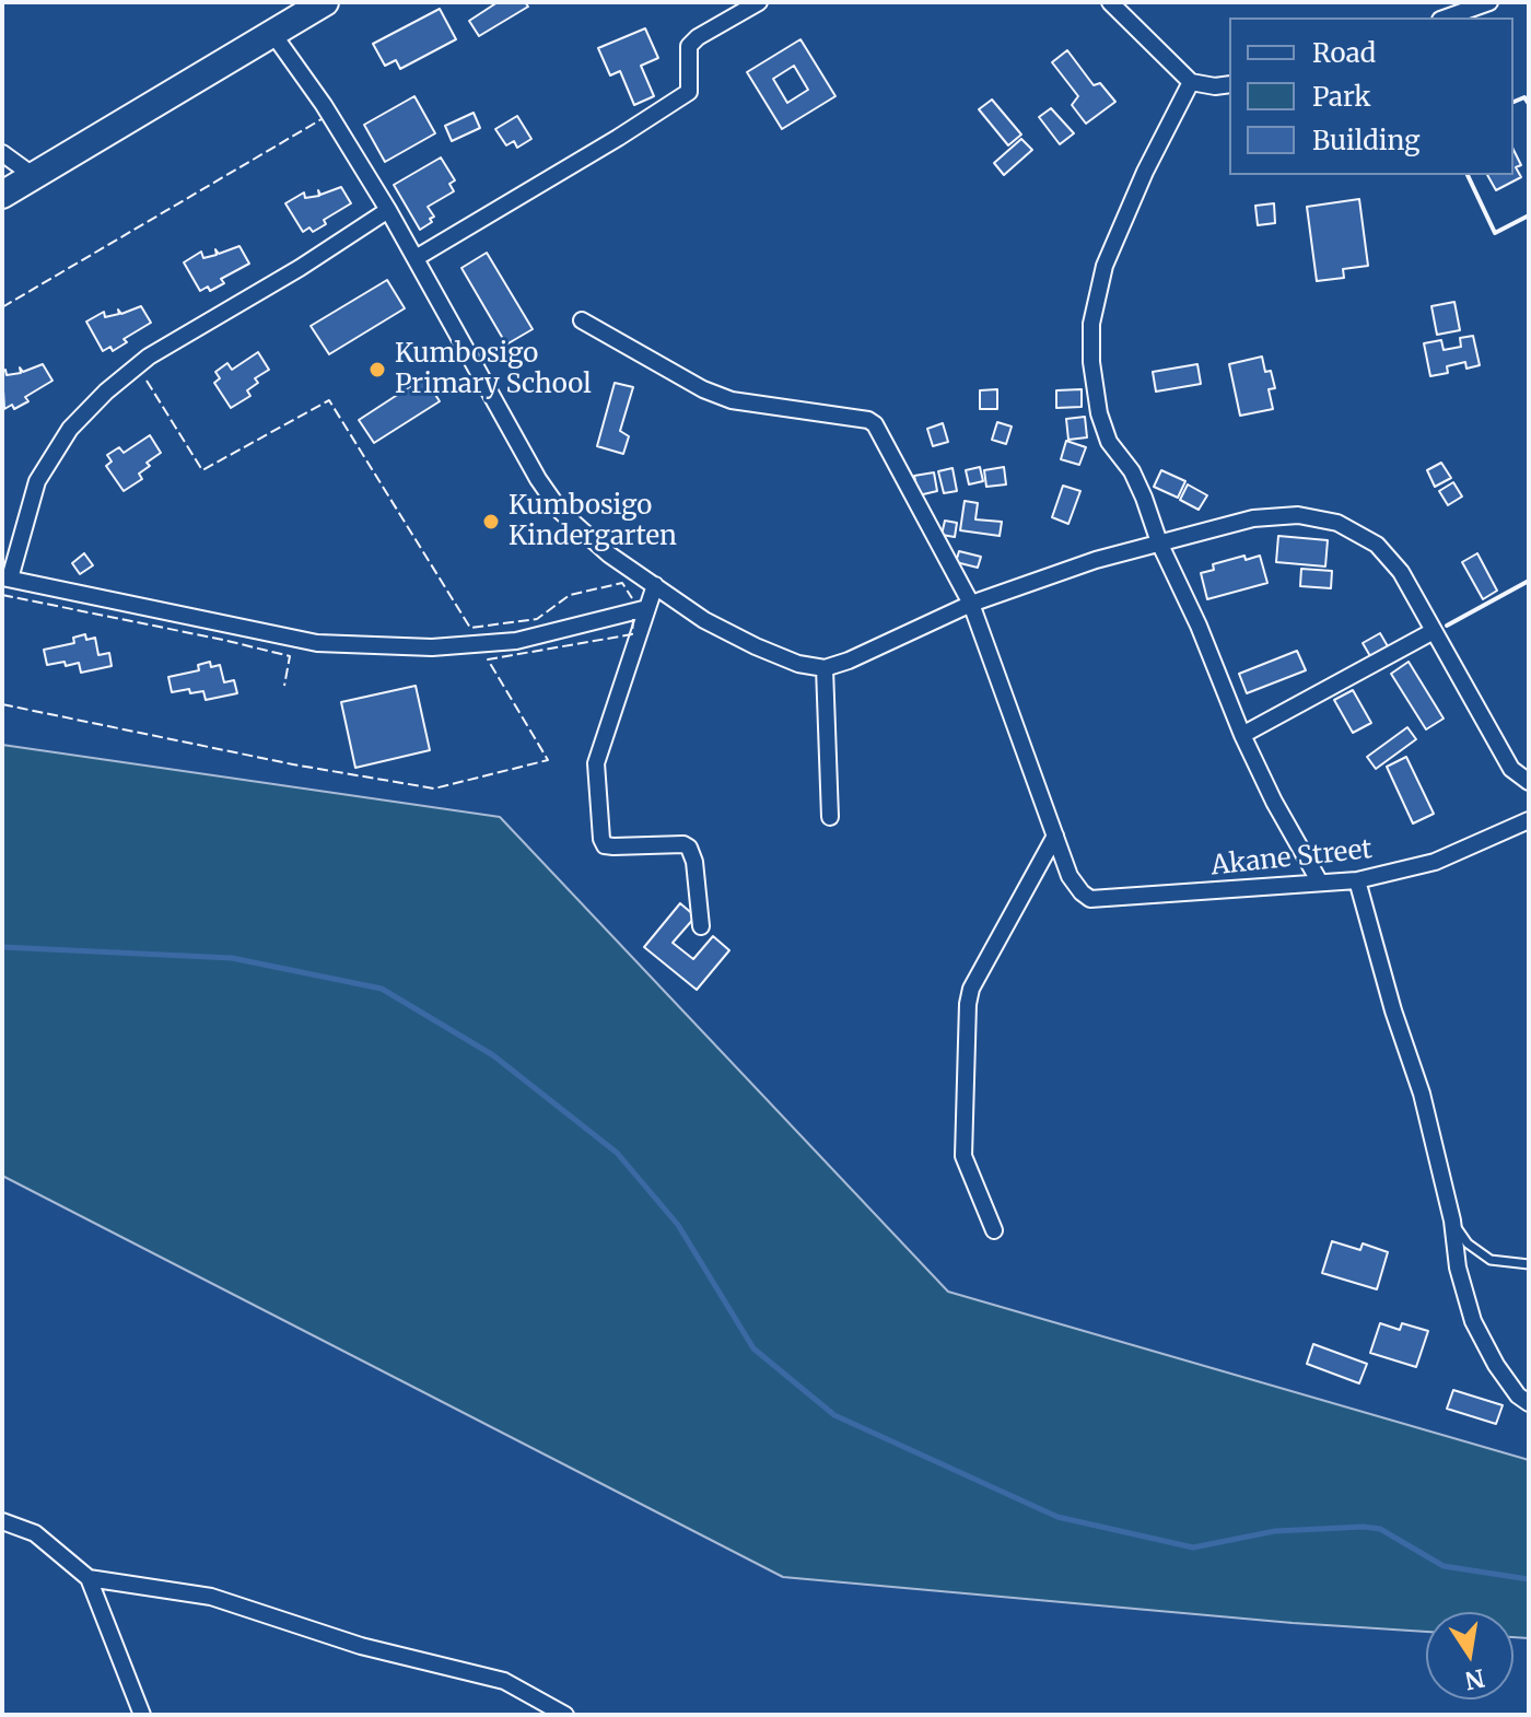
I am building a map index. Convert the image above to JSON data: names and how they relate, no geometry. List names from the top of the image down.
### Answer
{
  "streets": {
    "street": ["Akane Street"]
  },
  "places": ["Kumbosigo Primary School", "Kumbosigo Kindergarten"],
  "legend": ["Road", "Park", "Building"],
  "north": "bottom"
}
